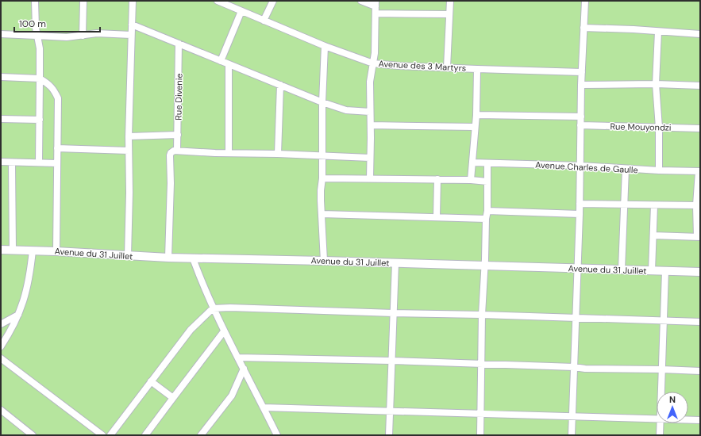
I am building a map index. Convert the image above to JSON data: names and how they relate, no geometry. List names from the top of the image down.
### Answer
{
  "streets": {
    "street": [
      "Avenue des 3 Martyrs",
      "Rue Divenie",
      "Rue Mouyondzi",
      "Avenue Charles de Gaulle",
      "Avenue du 31 Juillet"
    ]
  },
  "scale_bar": "100 m",
  "north": "top"
}
